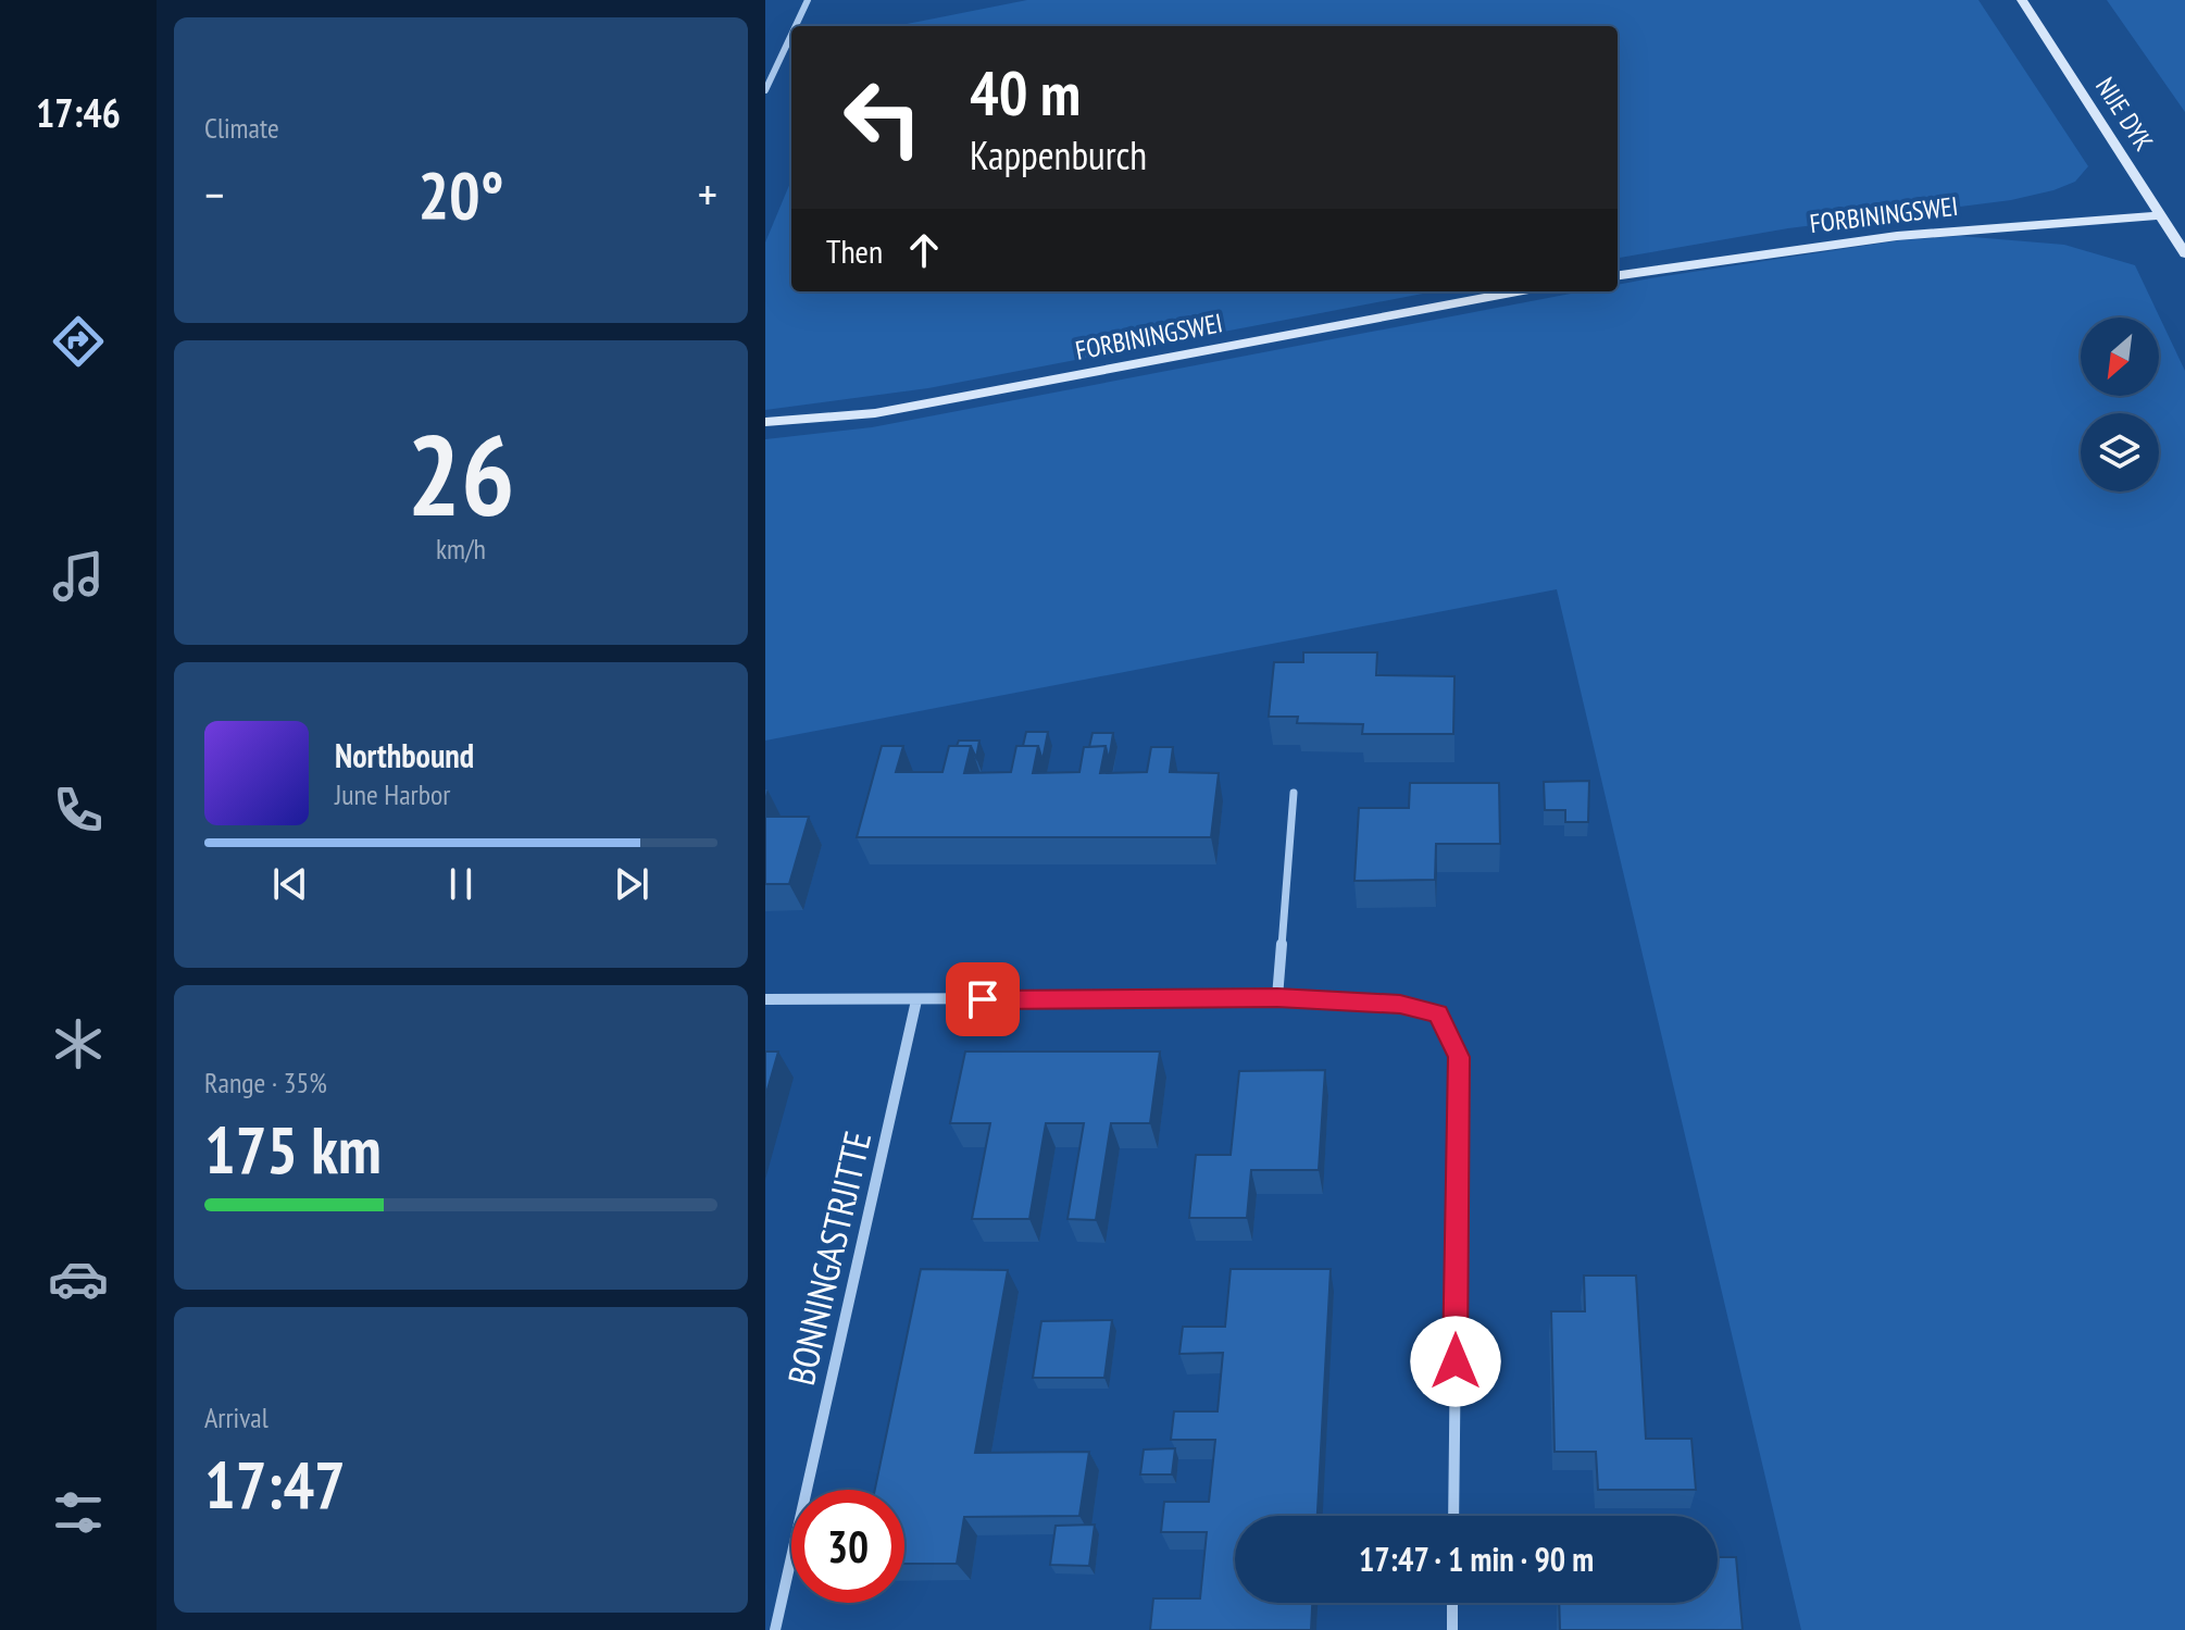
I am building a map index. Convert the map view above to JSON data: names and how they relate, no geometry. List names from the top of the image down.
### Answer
{
  "streets": {
    "street": ["NIJE DYK", "FORBININGSWEI", "BONNINGASTRJITTE"]
  },
  "crossings": [
    ["NIJE DYK", "FORBININGSWEI"]
  ],
  "north": "bottom left",
  "page": {
    "tabs": "17:46",
    "tile": [
      "Climate",
      ["26", "km/h"],
      ["Range · 35%", "175 km"],
      ["Arrival", "17:47"]
    ],
    "turn": ["40 m", "Kappenburch"],
    "heat": ["−", "20°", "+"],
    "then": "Then",
    "song": ["Northbound", "June Harbor"],
    "limit": "30",
    "trip": "17:47 · 1 min · 90 m"
  }
}
